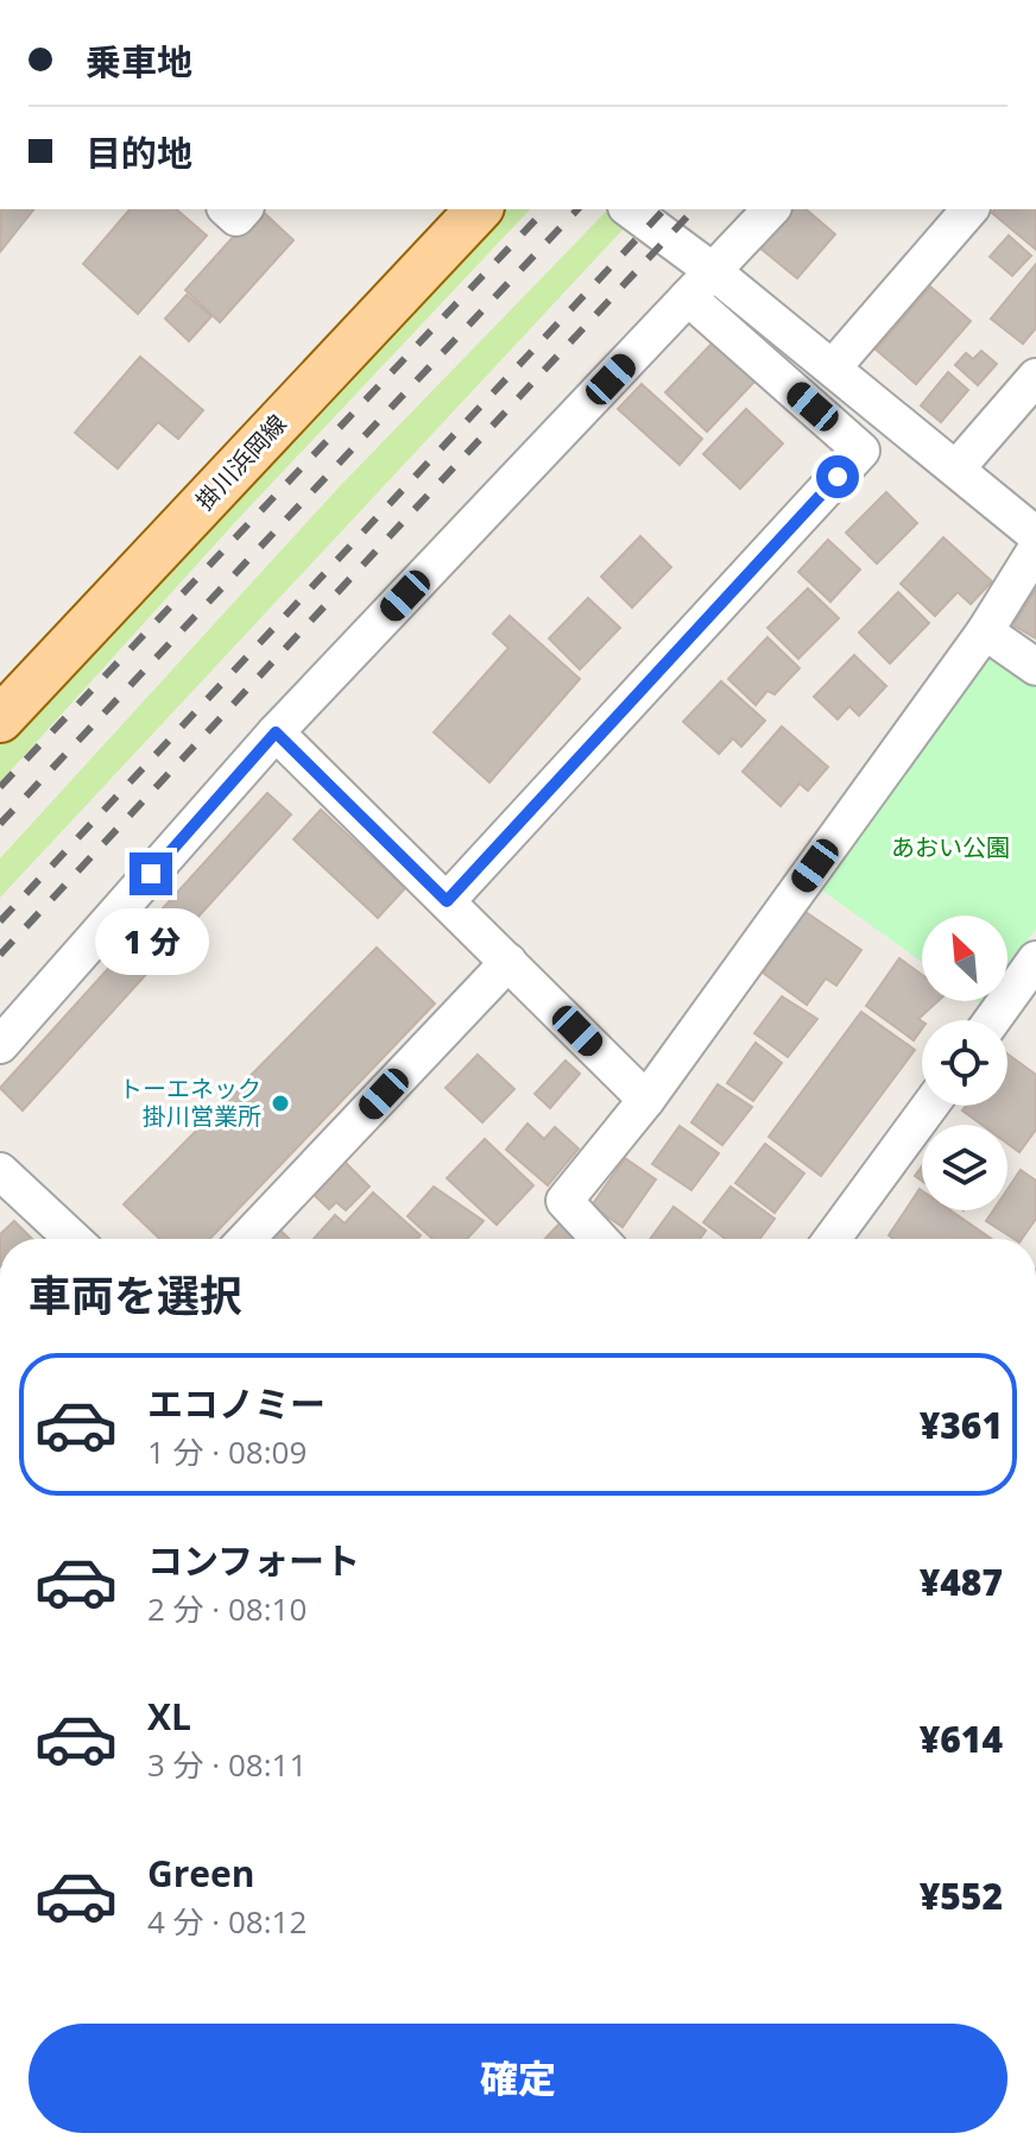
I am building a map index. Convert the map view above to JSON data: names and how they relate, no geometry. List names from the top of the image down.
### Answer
{
  "streets": {
    "main road": ["掛川浜岡線"]
  },
  "parks": ["あおい公園"],
  "places": ["トーエネック 掛川営業所"],
  "north": "top left",
  "page": {
    "banner": ["乗車地", "目的地"],
    "bubble": "1 分",
    "heading": "車両を選択",
    "list": [
      {
        "name": "エコノミー",
        "note": "1 分 · 08:09",
        "value": "¥361"
      },
      {
        "name": "コンフォート",
        "note": "2 分 · 08:10",
        "value": "¥487"
      },
      {
        "name": "XL",
        "note": "3 分 · 08:11",
        "value": "¥614"
      },
      {
        "name": "Green",
        "note": "4 分 · 08:12",
        "value": "¥552"
      }
    ],
    "buttons": "確定"
  }
}
